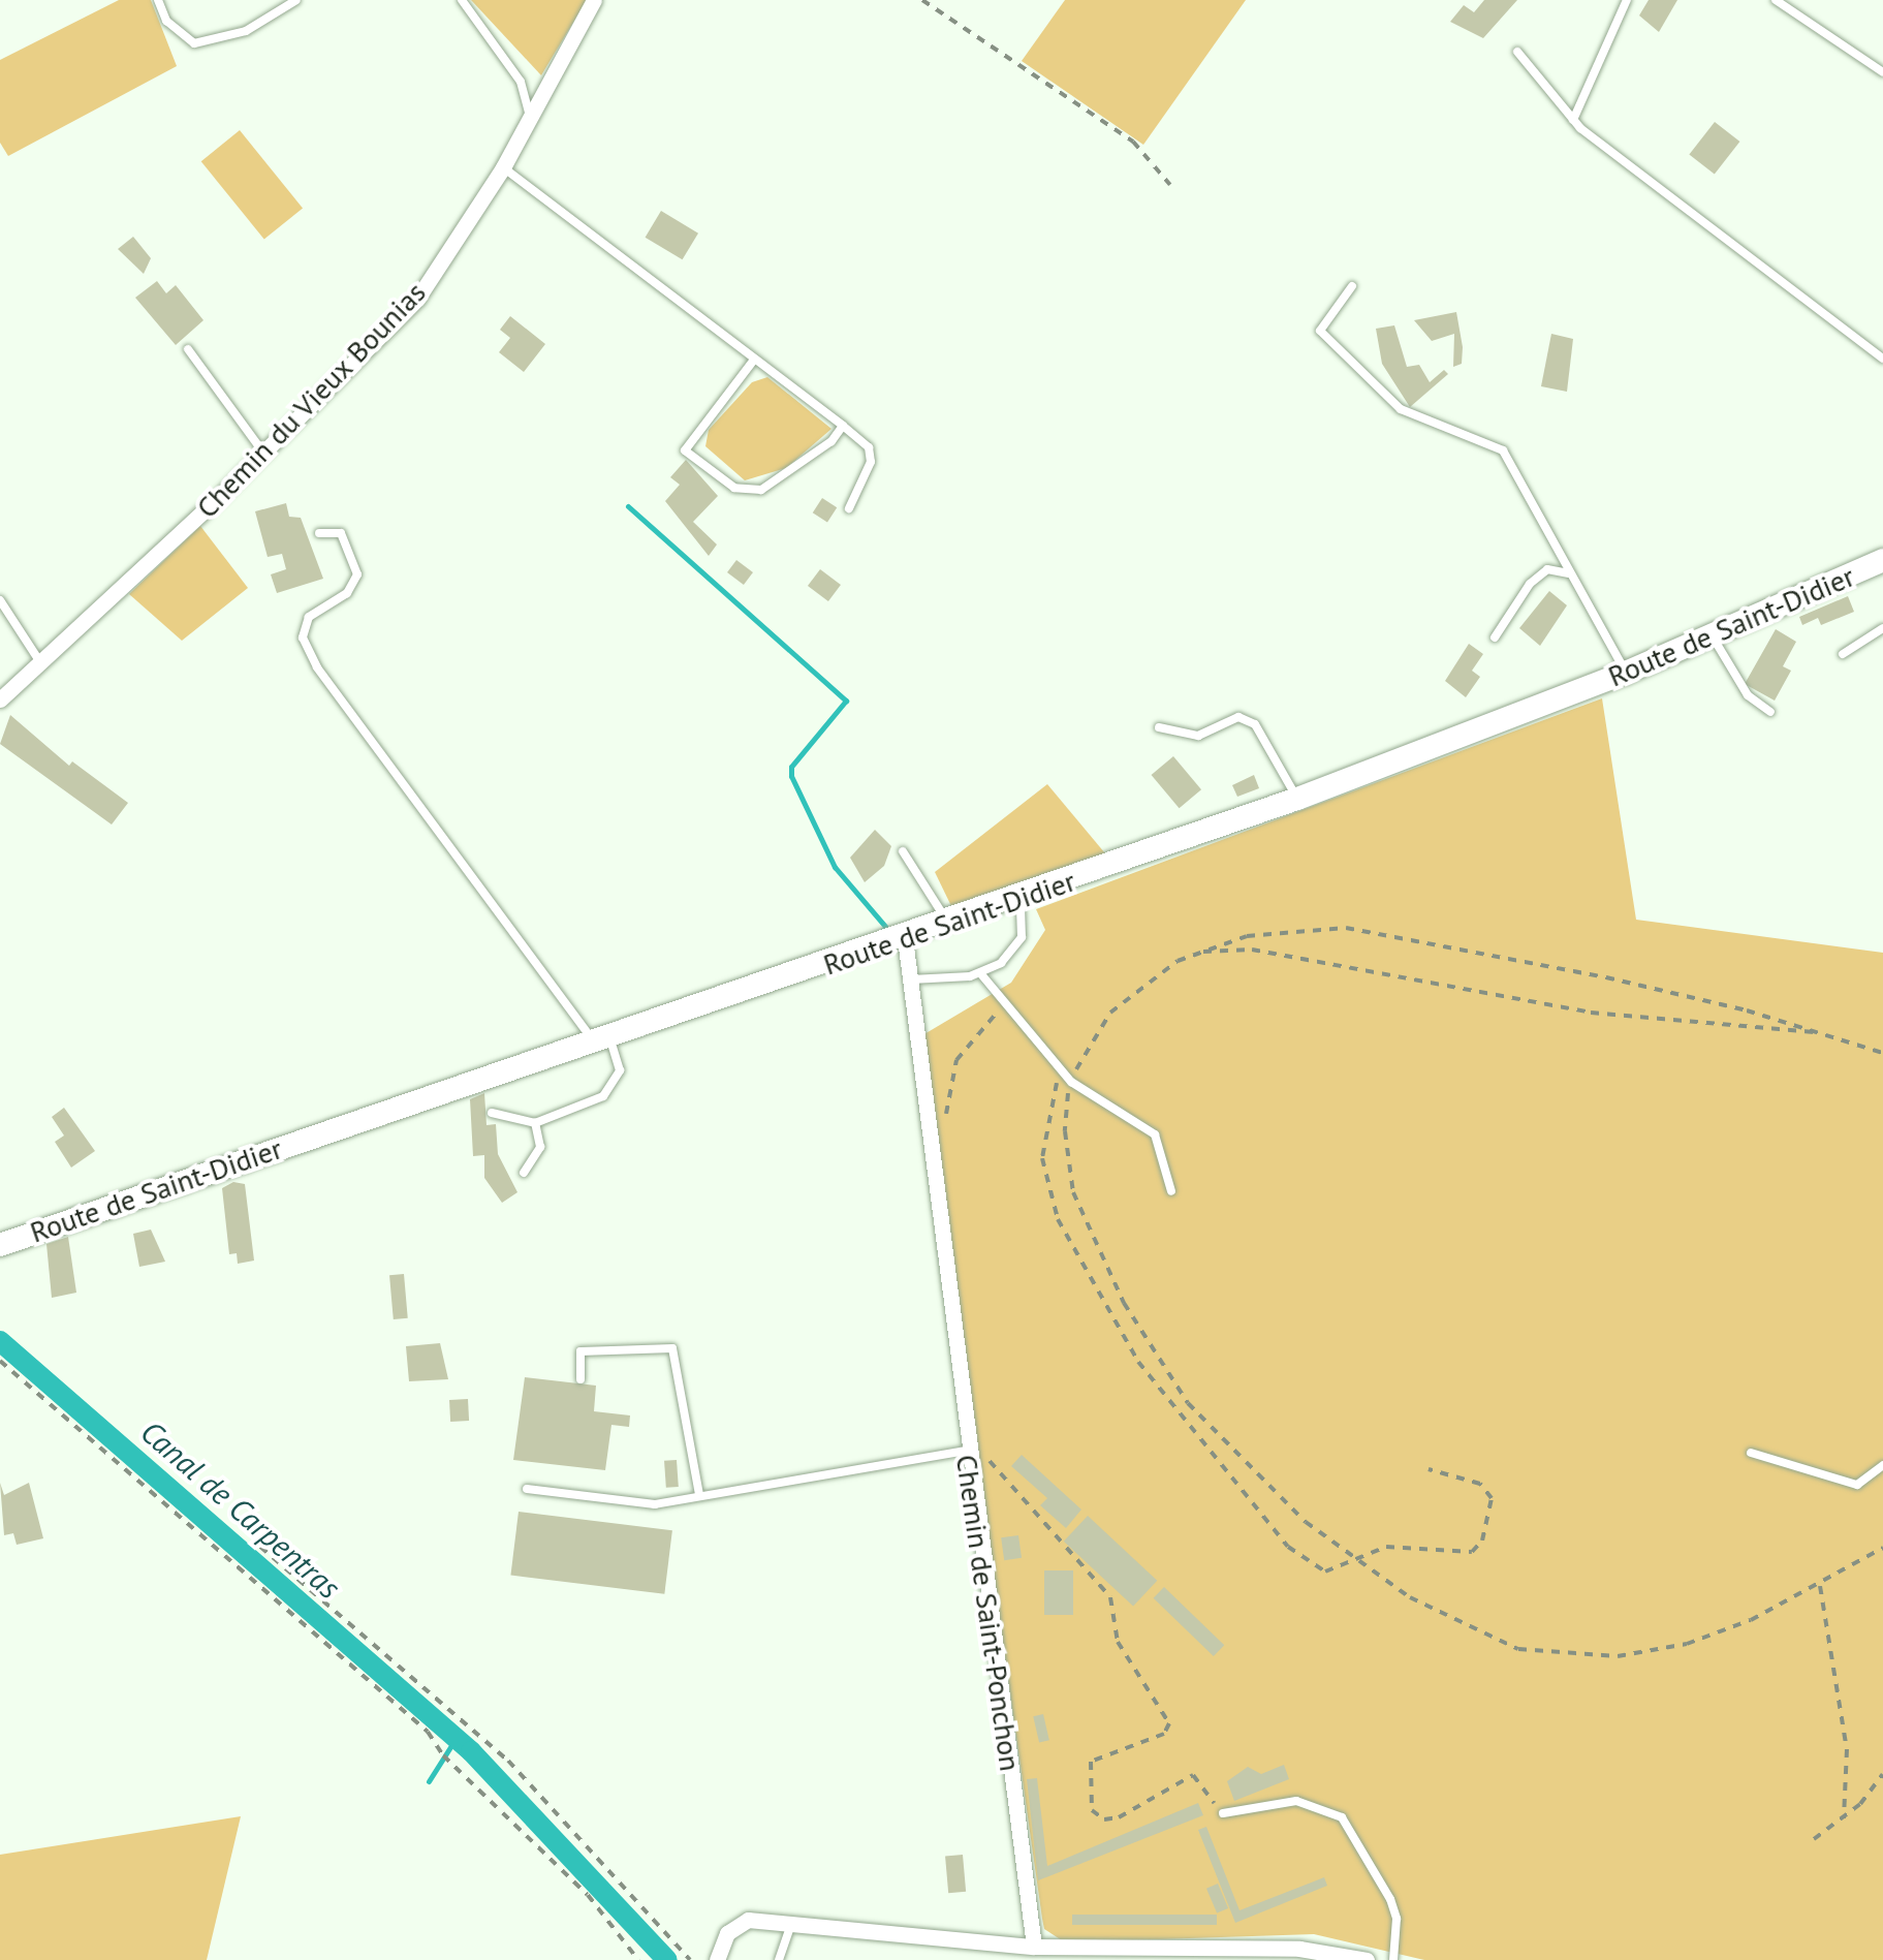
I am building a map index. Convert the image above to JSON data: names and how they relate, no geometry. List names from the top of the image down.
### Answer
{
  "streets": {
    "main road": ["Route de Saint-Didier"],
    "street": ["Chemin du Vieux Bounias", "Chemin de Saint-Ponchon"]
  },
  "crossings": [
    ["Route de Saint-Didier", "Chemin de Saint-Ponchon"]
  ],
  "water": ["Canal de Carpentras"]
}
